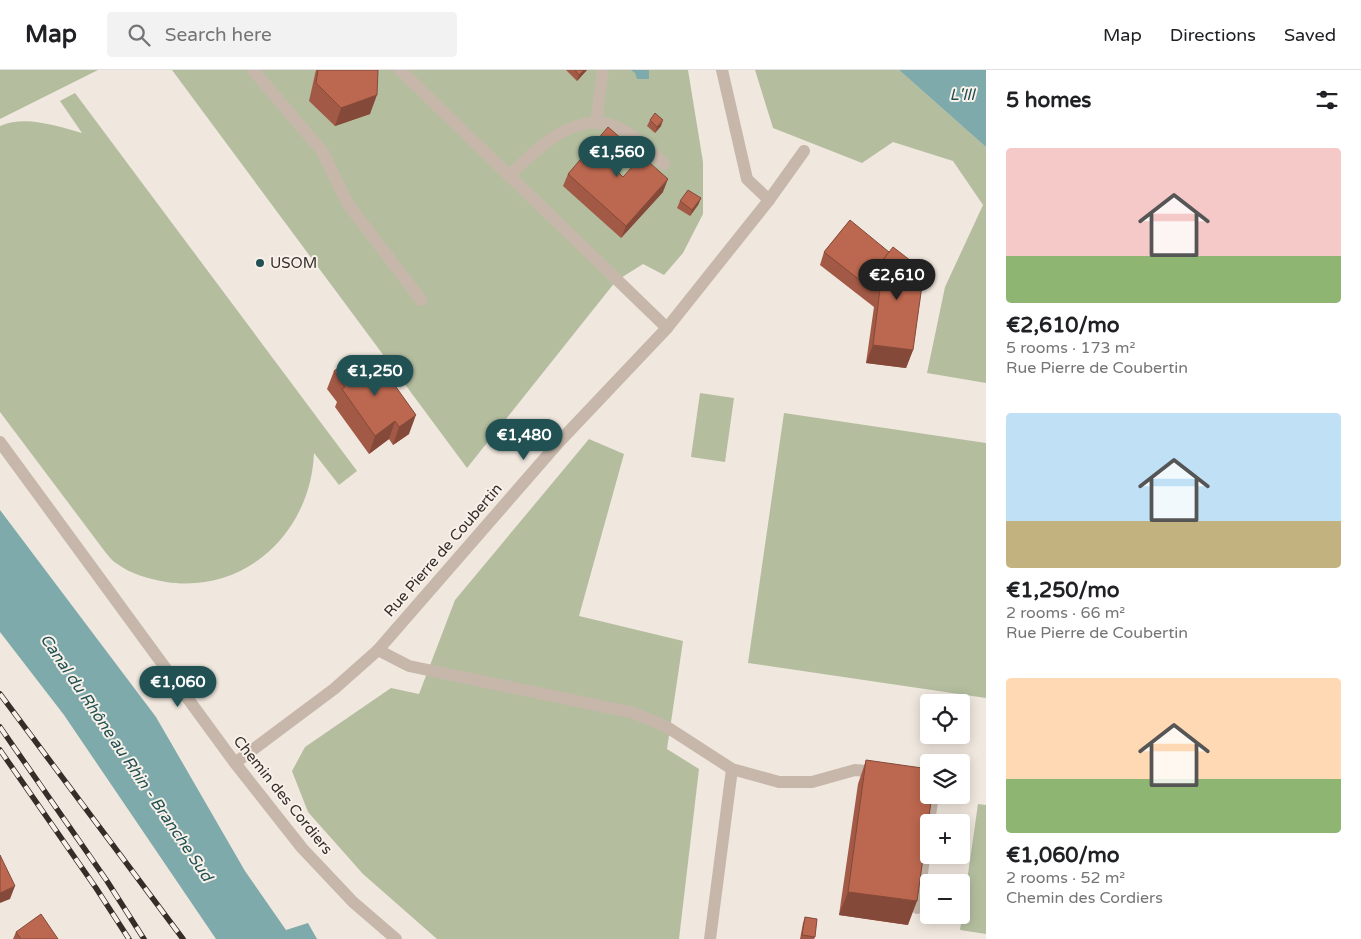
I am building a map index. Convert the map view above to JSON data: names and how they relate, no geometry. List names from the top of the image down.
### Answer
{
  "streets": {
    "street": ["Rue Pierre de Coubertin", "Chemin des Cordiers"]
  },
  "crossings": [
    ["Rue Pierre de Coubertin", "Chemin des Cordiers"]
  ],
  "water": ["L'Ill", "Canal du Rhône au Rhin - Branche Sud"],
  "places": ["USOM"],
  "page": {
    "header": "Map",
    "search": "Search here",
    "nav": ["Map", "Directions", "Saved"],
    "heading": "5 homes",
    "list": [
      {
        "name": "€2,610/mo",
        "note": "5 rooms · 173 m² · Rue Pierre de Coubertin"
      },
      {
        "name": "€1,250/mo",
        "note": "2 rooms · 66 m² · Rue Pierre de Coubertin"
      },
      {
        "name": "€1,060/mo",
        "note": "2 rooms · 52 m² · Chemin des Cordiers"
      }
    ],
    "price": [
      "€1,560",
      "€2,610",
      "€1,250",
      "€1,480",
      "€1,060"
    ],
    "map_buttons": ["+", "−"]
  }
}
